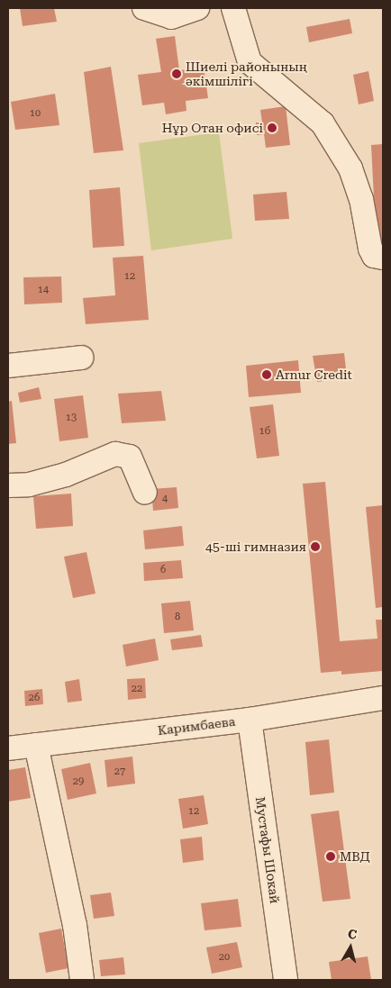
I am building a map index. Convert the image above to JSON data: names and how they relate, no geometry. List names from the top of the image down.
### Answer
{
  "streets": {
    "street": ["Каримбаева", "Мустафы Шокай"]
  },
  "crossings": [
    ["Каримбаева", "Мустафы Шокай"]
  ],
  "places": [
    "Шиелі районының әкімшілігі",
    "Нұр Отан офисі",
    "Arnur Credit",
    "45-ші гимназия",
    "МВД"
  ],
  "house_numbers": [
    "10",
    "12",
    "14",
    "13",
    "1б",
    "4",
    "6",
    "8",
    "22",
    "26",
    "27",
    "29",
    "12",
    "20"
  ],
  "north": "top"
}
